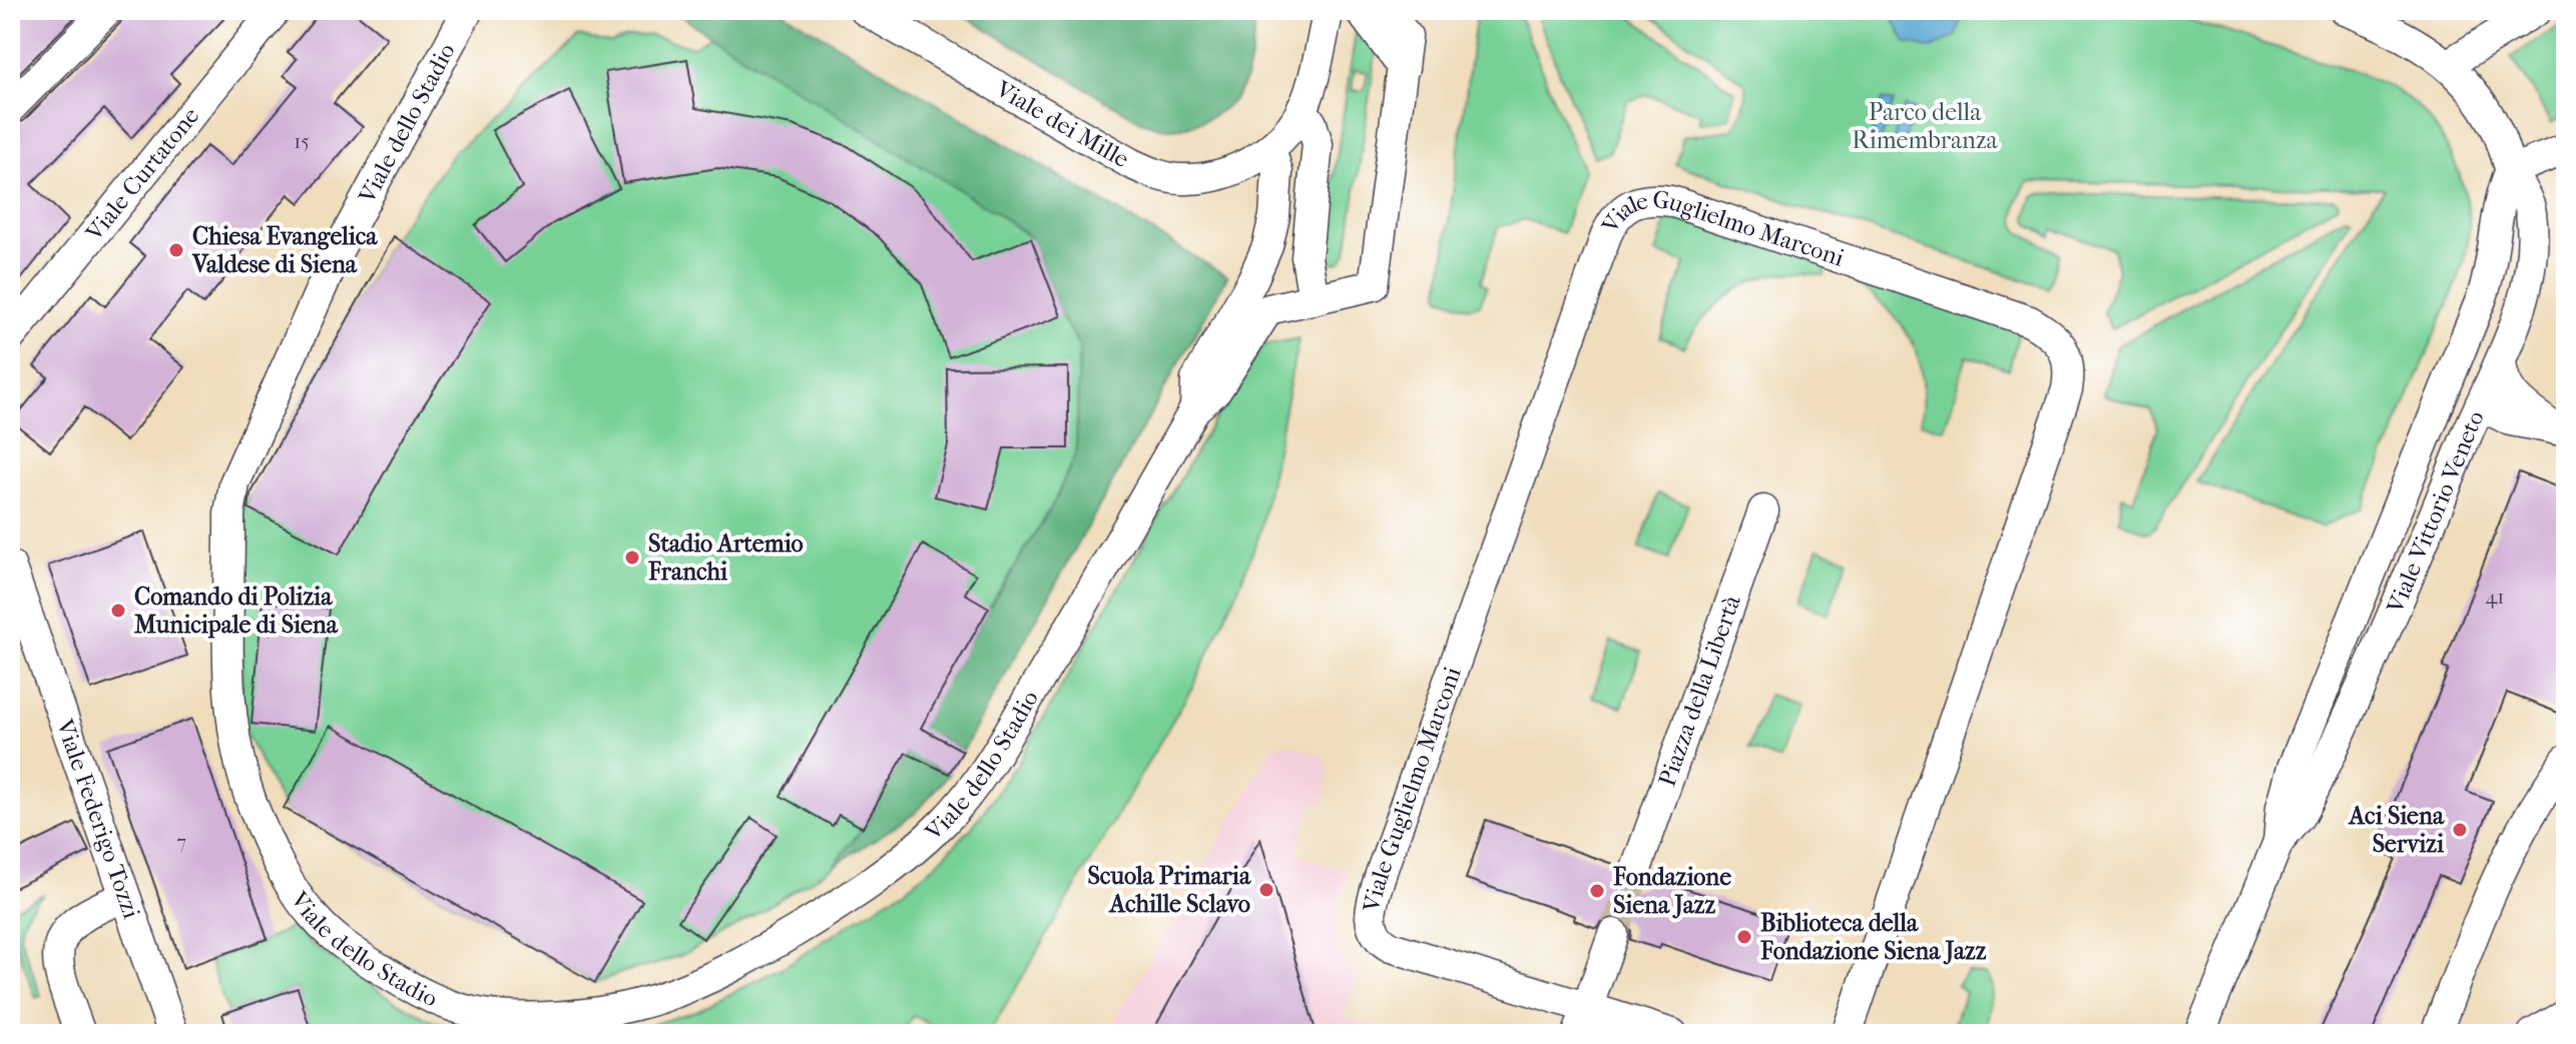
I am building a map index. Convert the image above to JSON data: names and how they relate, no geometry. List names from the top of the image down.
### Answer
{
  "streets": {
    "street": [
      "Viale dello Stadio",
      "Viale dei Mille",
      "Viale Curtatone",
      "Viale Guglielmo Marconi",
      "Viale Vittorio Veneto",
      "Piazza della Libertà",
      "Viale Federigo Tozzi"
    ]
  },
  "crossings": [
    ["Viale dello Stadio", "Viale dei Mille"]
  ],
  "parks": ["Parco della Rimembranza"],
  "places": [
    "Chiesa Evangelica Valdese di Siena",
    "Stadio Artemio Franchi",
    "Comando di Polizia Municipale di Siena",
    "Aci Siena Servizi",
    "Scuola Primaria Achille Sclavo",
    "Fondazione Siena Jazz",
    "Biblioteca della Fondazione Siena Jazz"
  ],
  "house_numbers": ["15", "41", "7"]
}
